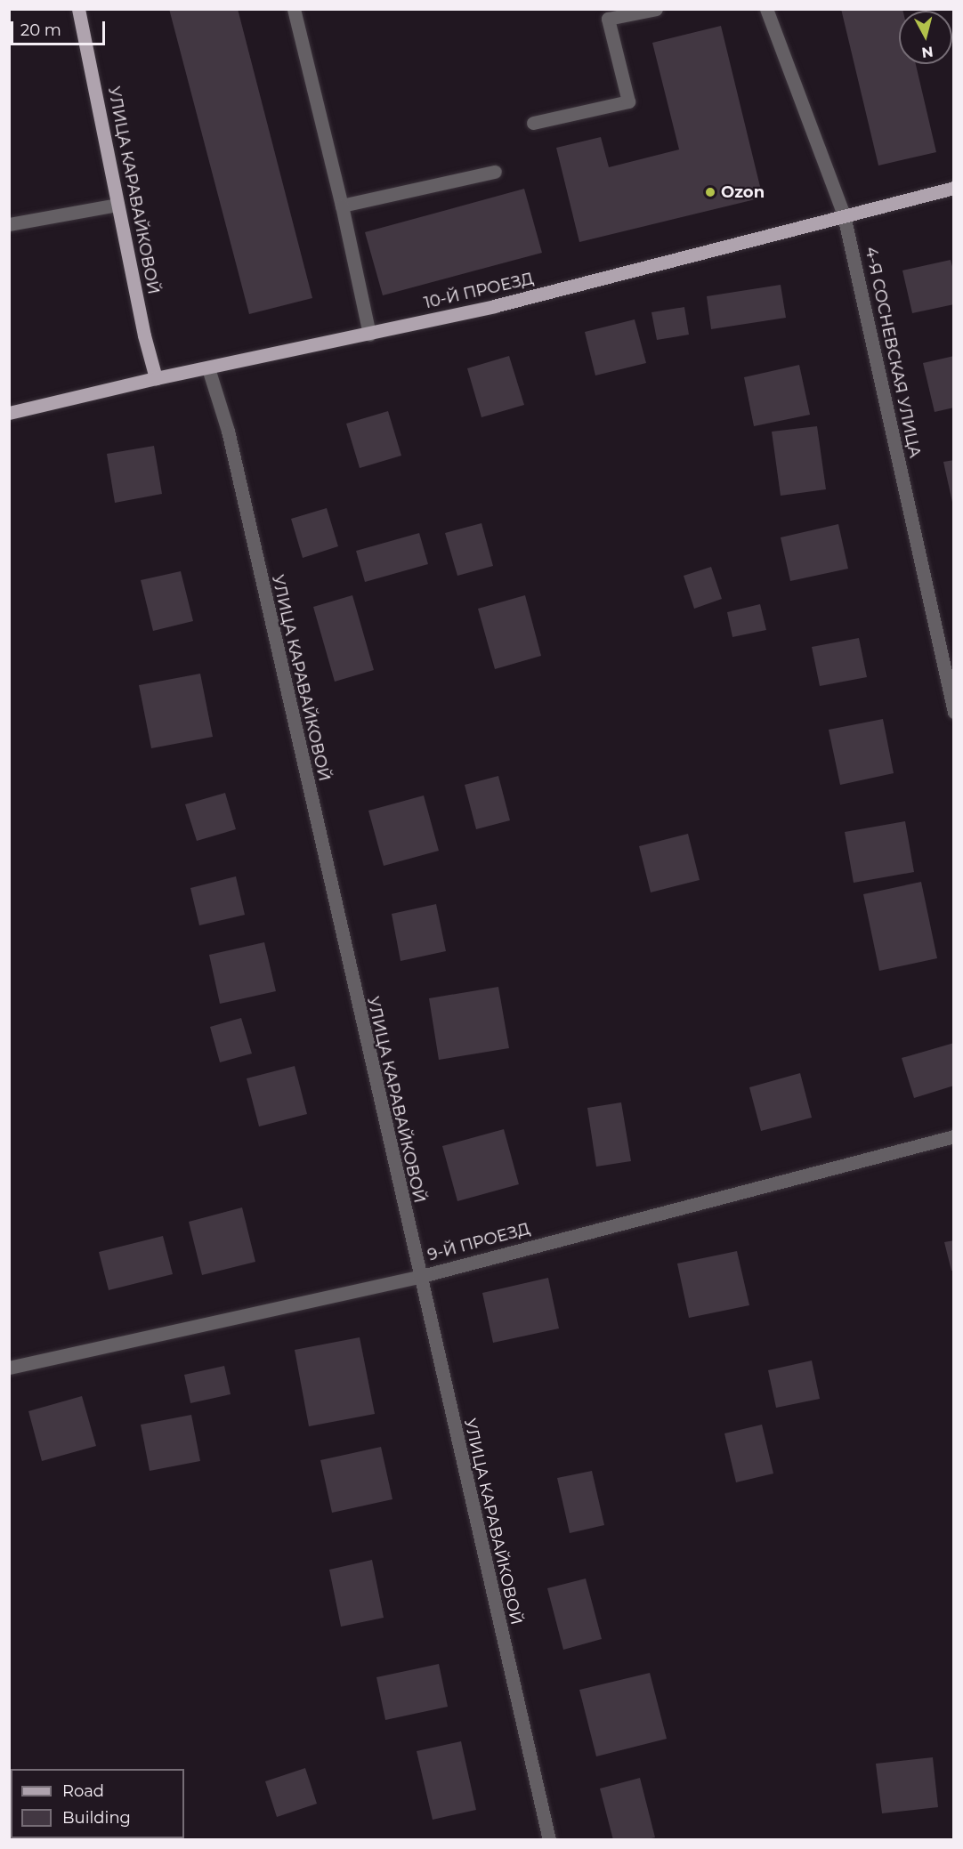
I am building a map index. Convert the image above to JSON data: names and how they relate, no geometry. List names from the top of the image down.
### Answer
{
  "streets": {
    "main road": ["УЛИЦА КАРАВАЙКОВОЙ", "10-Й ПРОЕЗД"],
    "street": ["4-Я СОСНЕВСКАЯ УЛИЦА", "9-Й ПРОЕЗД"]
  },
  "crossings": [
    ["УЛИЦА КАРАВАЙКОВОЙ", "10-Й ПРОЕЗД"],
    ["УЛИЦА КАРАВАЙКОВОЙ", "9-Й ПРОЕЗД"],
    ["10-Й ПРОЕЗД", "4-Я СОСНЕВСКАЯ УЛИЦА"]
  ],
  "places": ["Ozon"],
  "legend": ["Road", "Building"],
  "scale_bar": "20 m",
  "north": "bottom"
}
